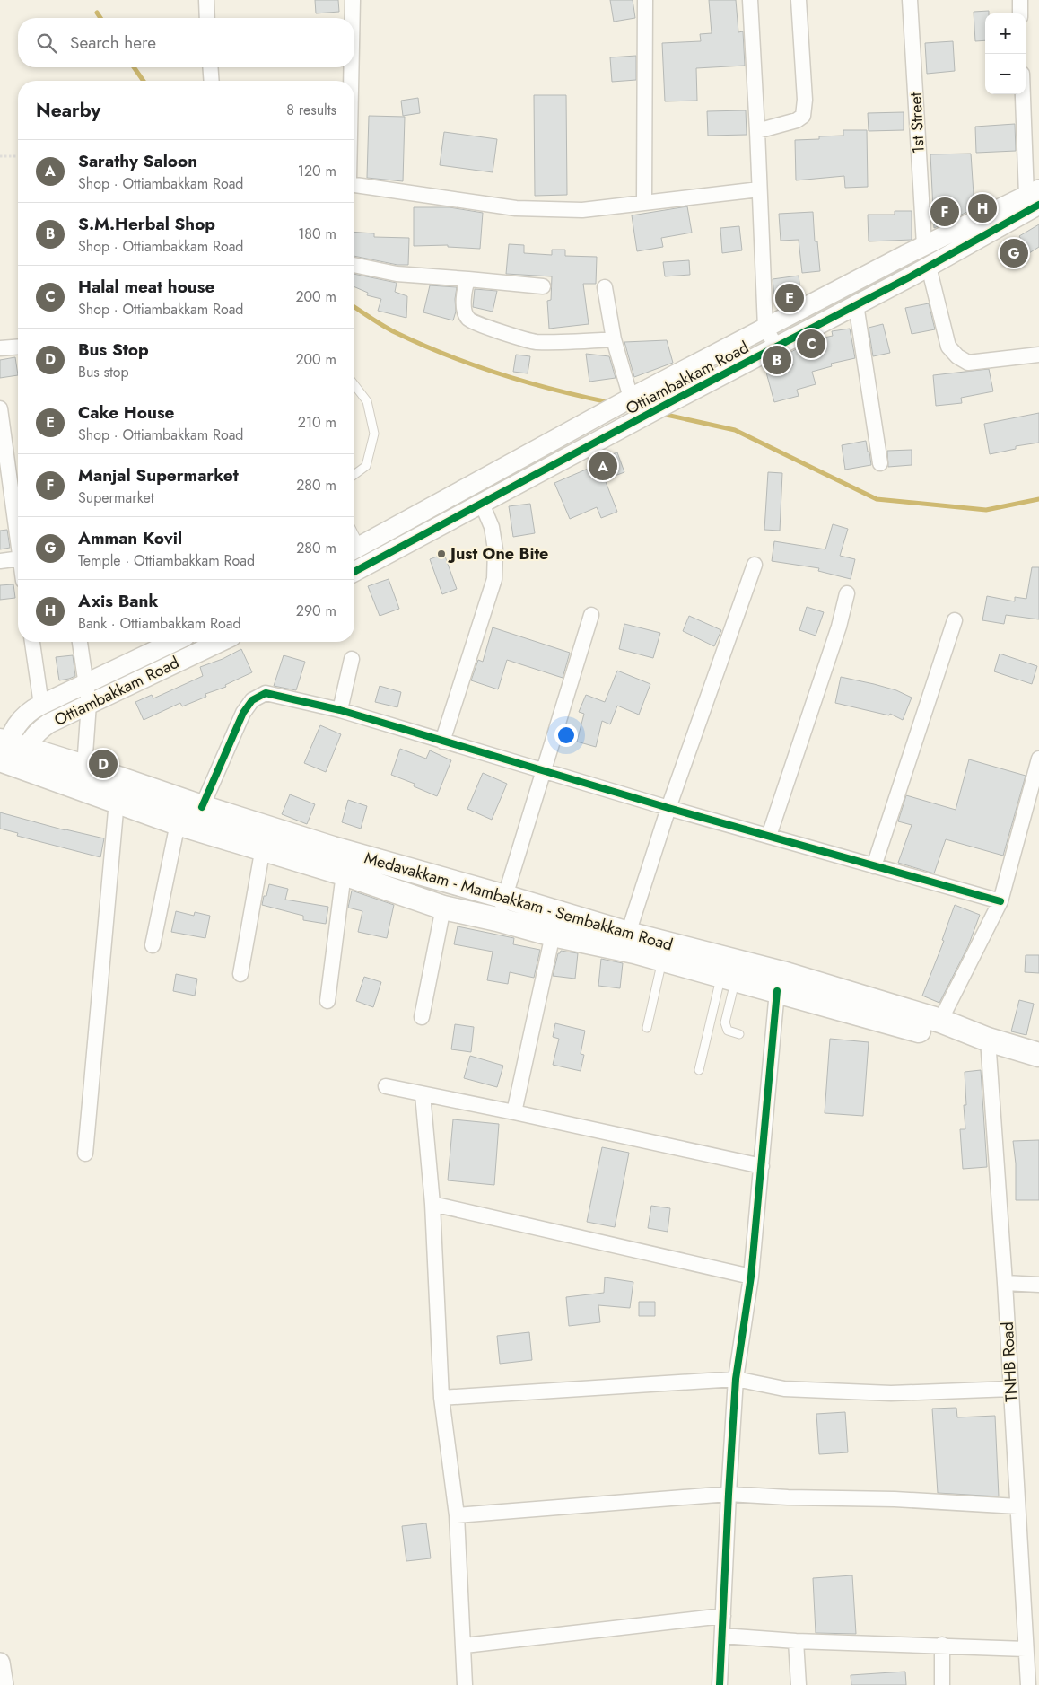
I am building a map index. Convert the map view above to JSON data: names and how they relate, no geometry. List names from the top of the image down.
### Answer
{
  "streets": {
    "main road": ["Medavakkam - Mambakkam - Sembakkam Road"],
    "street": ["1st Street", "Ottiambakkam Road", "TNHB Road"]
  },
  "crossings": [
    ["1st Street", "Ottiambakkam Road"],
    ["Ottiambakkam Road", "Medavakkam - Mambakkam - Sembakkam Road"],
    ["Medavakkam - Mambakkam - Sembakkam Road", "TNHB Road"]
  ],
  "places": ["Just One Bite"],
  "page": {
    "map_buttons": ["+", "−"],
    "search": "Search here",
    "heading": ["Nearby", "8 results"],
    "list": [
      {
        "mark": "A",
        "name": "Sarathy Saloon",
        "note": "Shop · Ottiambakkam Road",
        "value": "120 m"
      },
      {
        "mark": "B",
        "name": "S.M.Herbal Shop",
        "note": "Shop · Ottiambakkam Road",
        "value": "180 m"
      },
      {
        "mark": "C",
        "name": "Halal meat house",
        "note": "Shop · Ottiambakkam Road",
        "value": "200 m"
      },
      {
        "mark": "D",
        "name": "Bus Stop",
        "note": "Bus stop",
        "value": "200 m"
      },
      {
        "mark": "E",
        "name": "Cake House",
        "note": "Shop · Ottiambakkam Road",
        "value": "210 m"
      },
      {
        "mark": "F",
        "name": "Manjal Supermarket",
        "note": "Supermarket",
        "value": "280 m"
      },
      {
        "mark": "G",
        "name": "Amman Kovil",
        "note": "Temple · Ottiambakkam Road",
        "value": "280 m"
      },
      {
        "mark": "H",
        "name": "Axis Bank",
        "note": "Bank · Ottiambakkam Road",
        "value": "290 m"
      }
    ],
    "pins": [
      "H",
      "F",
      "G",
      "E",
      "C",
      "B",
      "A",
      "D"
    ]
  }
}
